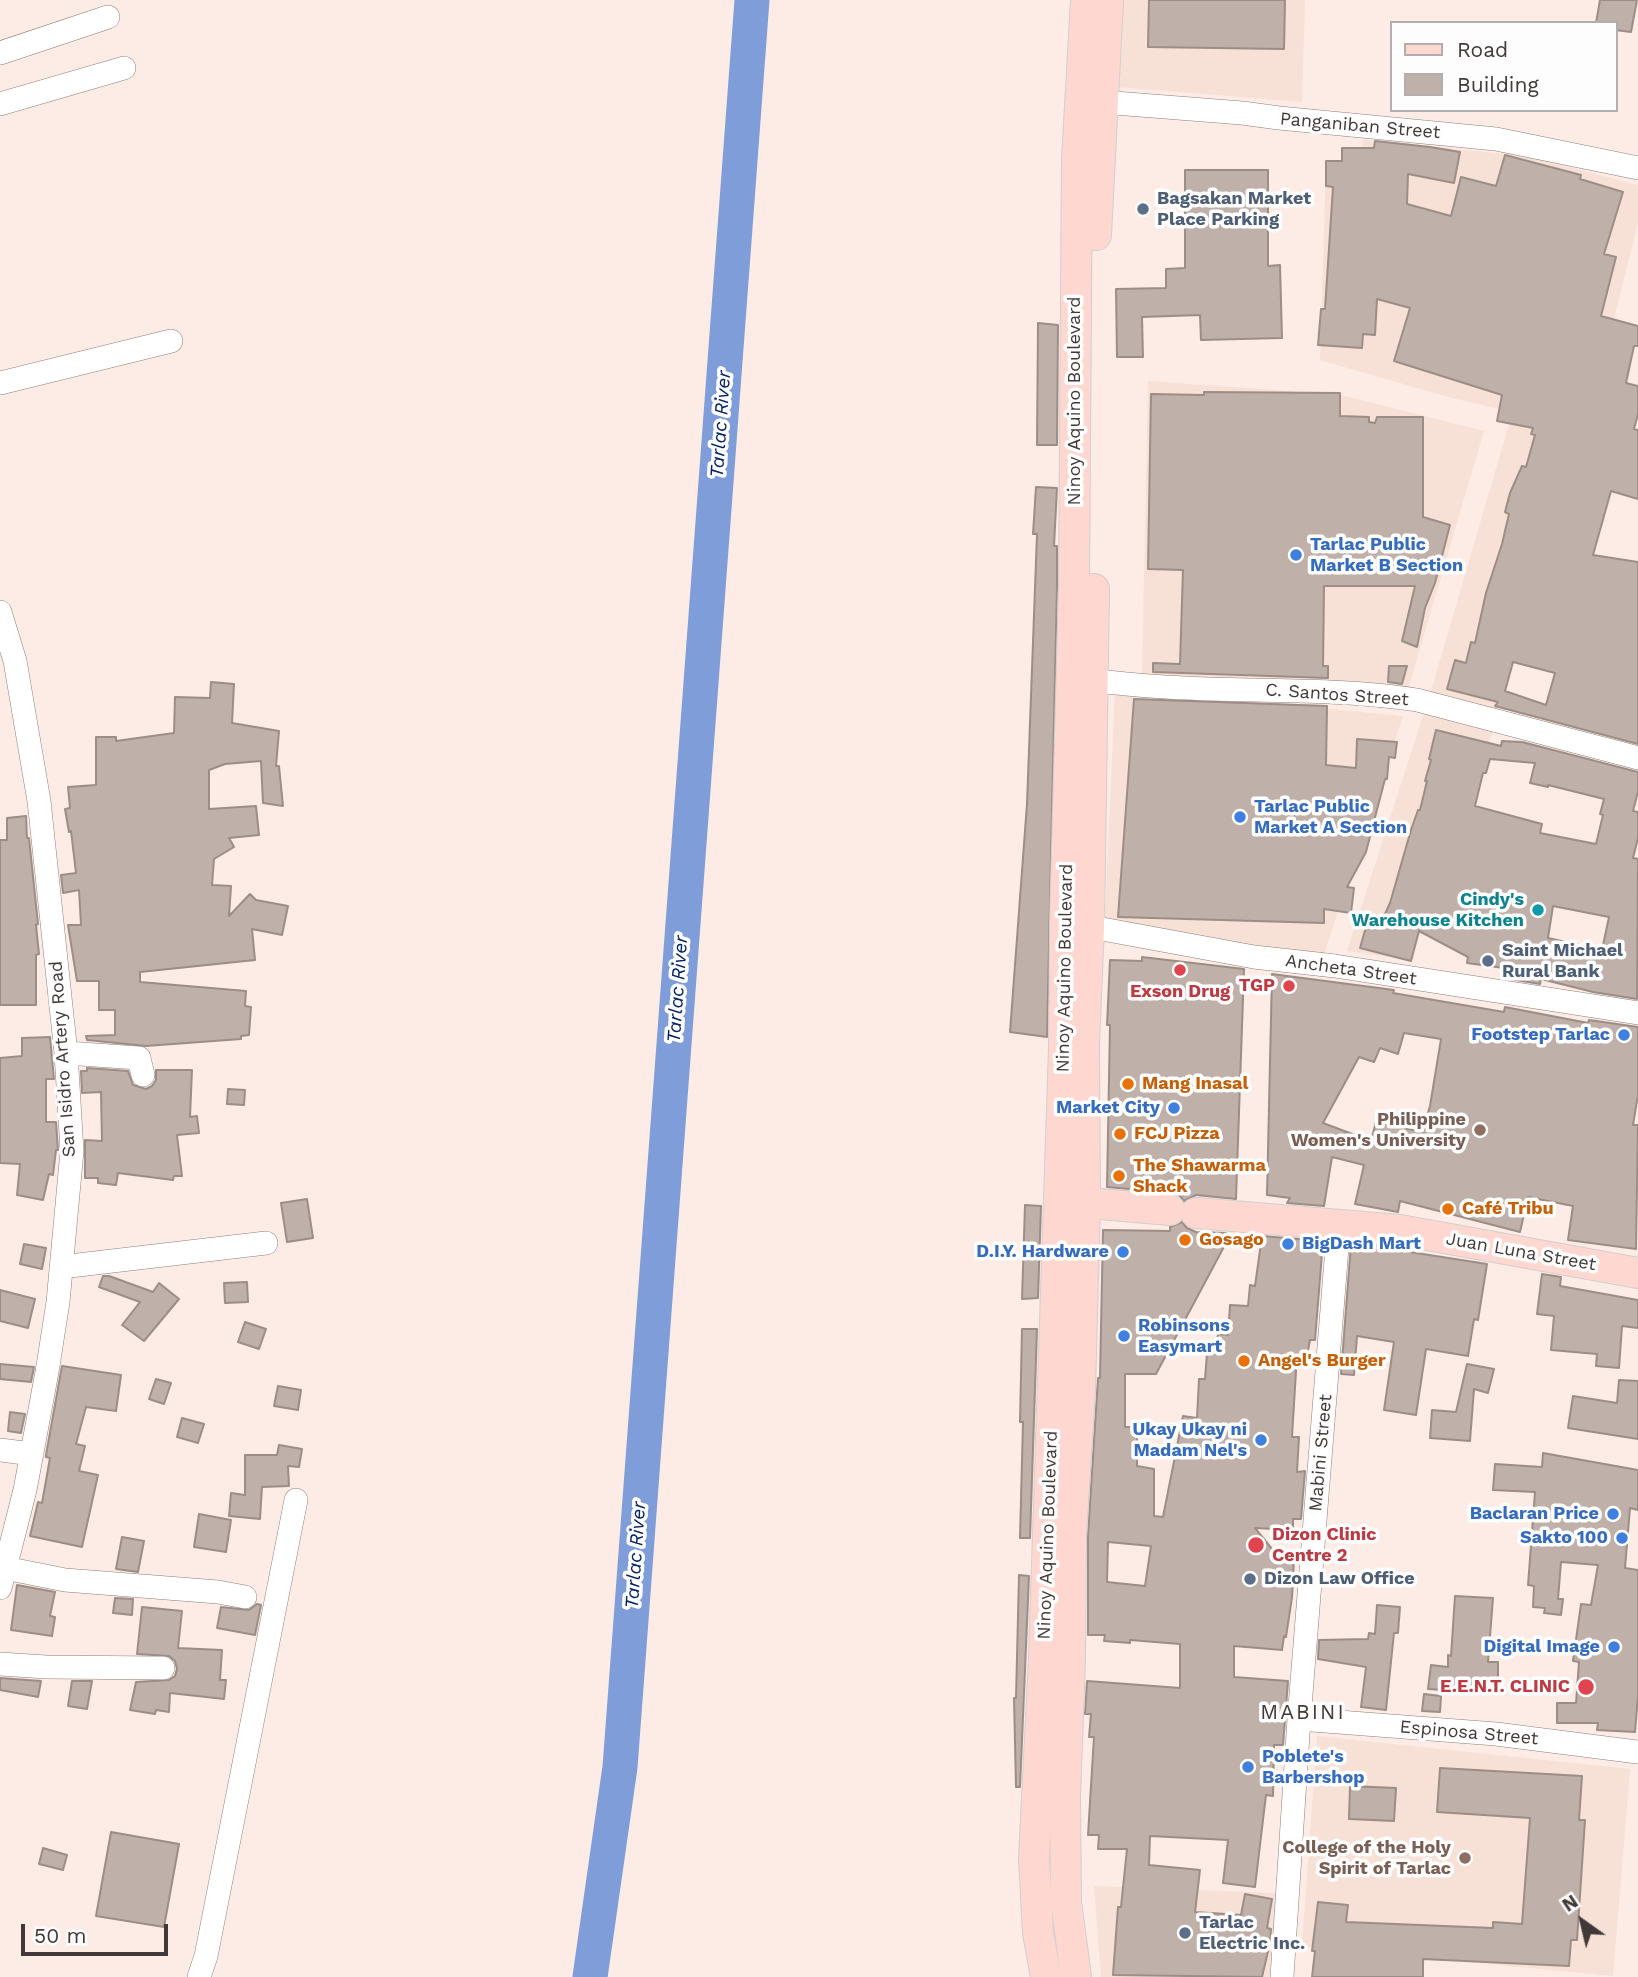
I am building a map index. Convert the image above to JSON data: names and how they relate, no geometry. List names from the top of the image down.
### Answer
{
  "streets": {
    "main road": ["Ninoy Aquino Boulevard", "Juan Luna Street"],
    "street": [
      "Panganiban Street",
      "C. Santos Street",
      "Ancheta Street",
      "San Isidro Artery Road",
      "Mabini Street",
      "Espinosa Street"
    ]
  },
  "crossings": [
    ["Panganiban Street", "Ninoy Aquino Boulevard"],
    ["Ninoy Aquino Boulevard", "C. Santos Street"],
    ["Ninoy Aquino Boulevard", "Ancheta Street"],
    ["Ninoy Aquino Boulevard", "Juan Luna Street"],
    ["Juan Luna Street", "Mabini Street"],
    ["Mabini Street", "Espinosa Street"]
  ],
  "districts": ["MABINI"],
  "water": ["Tarlac River"],
  "places": [
    "Bagsakan Market Place Parking",
    "Tarlac Public Market B Section",
    "Tarlac Public Market A Section",
    "Cindy's Warehouse Kitchen",
    "Saint Michael Rural Bank",
    "Exson Drug",
    "TGP",
    "Footstep Tarlac",
    "Mang Inasal",
    "Market City",
    "Philippine Women's University",
    "FCJ Pizza",
    "The Shawarma Shack",
    "Café Tribu",
    "Gosago",
    "BigDash Mart",
    "D.I.Y. Hardware",
    "Robinsons Easymart",
    "Angel's Burger",
    "Ukay Ukay ni Madam Nel's",
    "Baclaran Price",
    "Sakto 100",
    "Dizon Clinic Centre 2",
    "Dizon Law Office",
    "Digital Image",
    "E.E.N.T. CLINIC",
    "Poblete's Barbershop",
    "College of the Holy Spirit of Tarlac",
    "Tarlac Electric Inc."
  ],
  "legend": ["Road", "Building"],
  "scale_bar": "50 m",
  "north": "top left"
}
